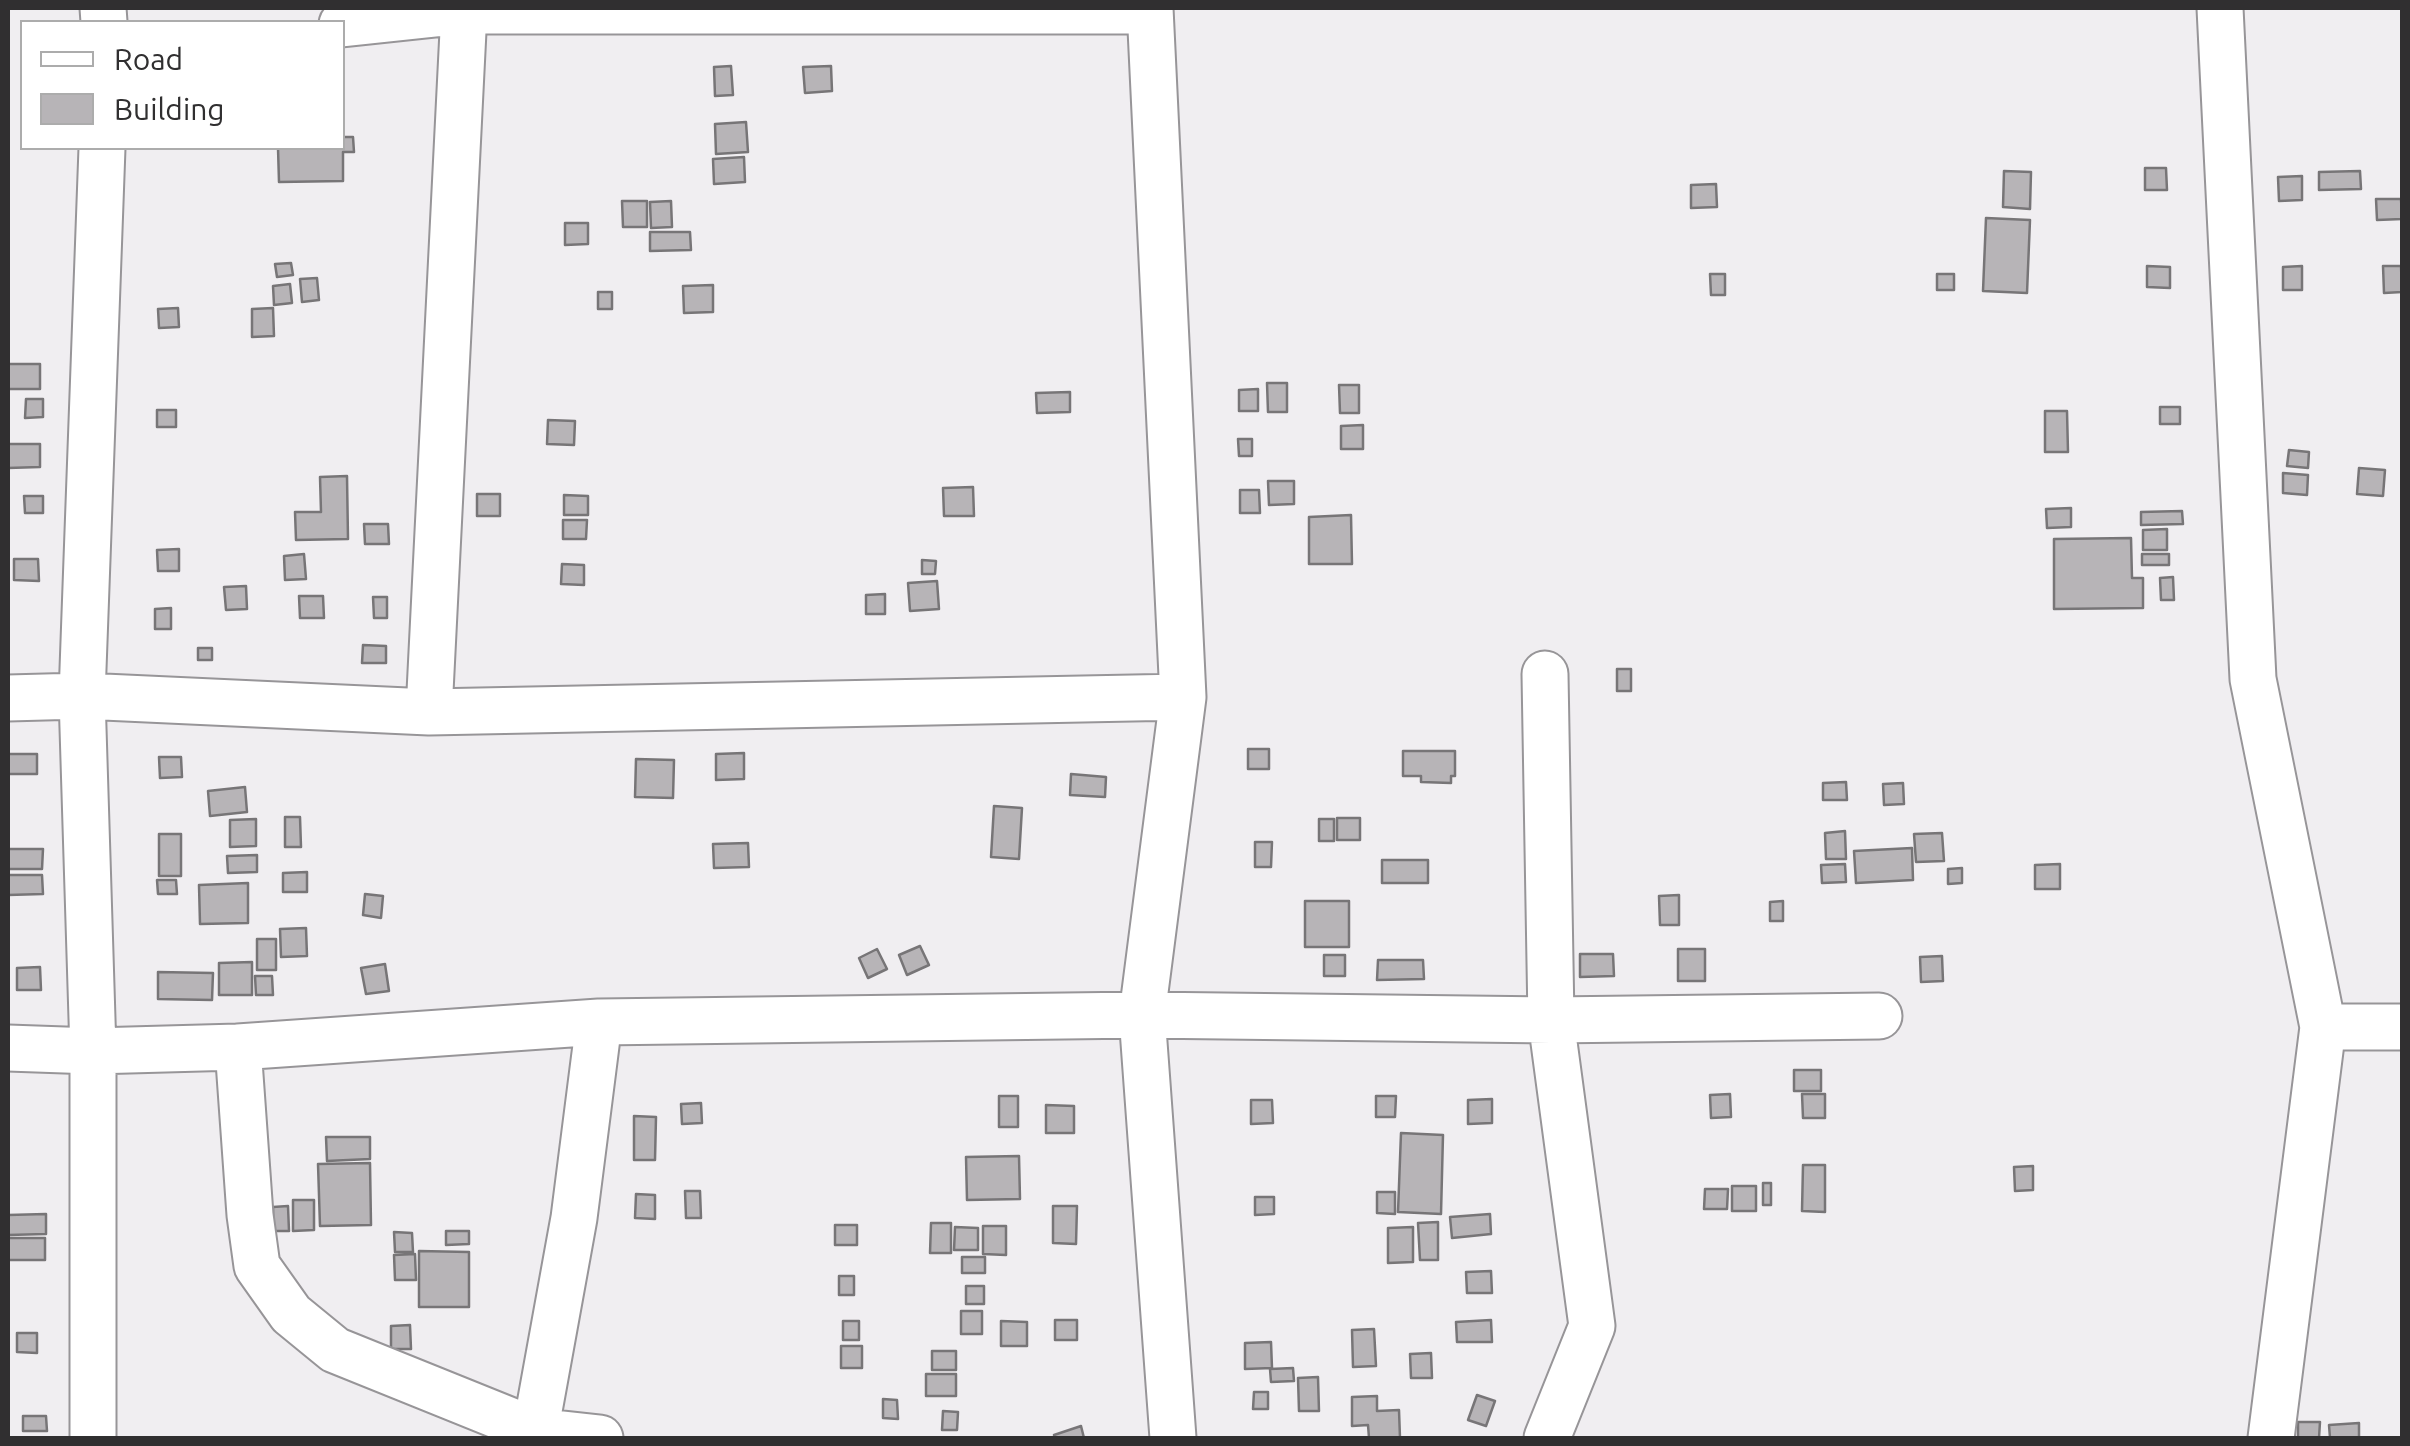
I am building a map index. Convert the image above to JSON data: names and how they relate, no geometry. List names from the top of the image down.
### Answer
{
  "legend": ["Road", "Building"]
}
